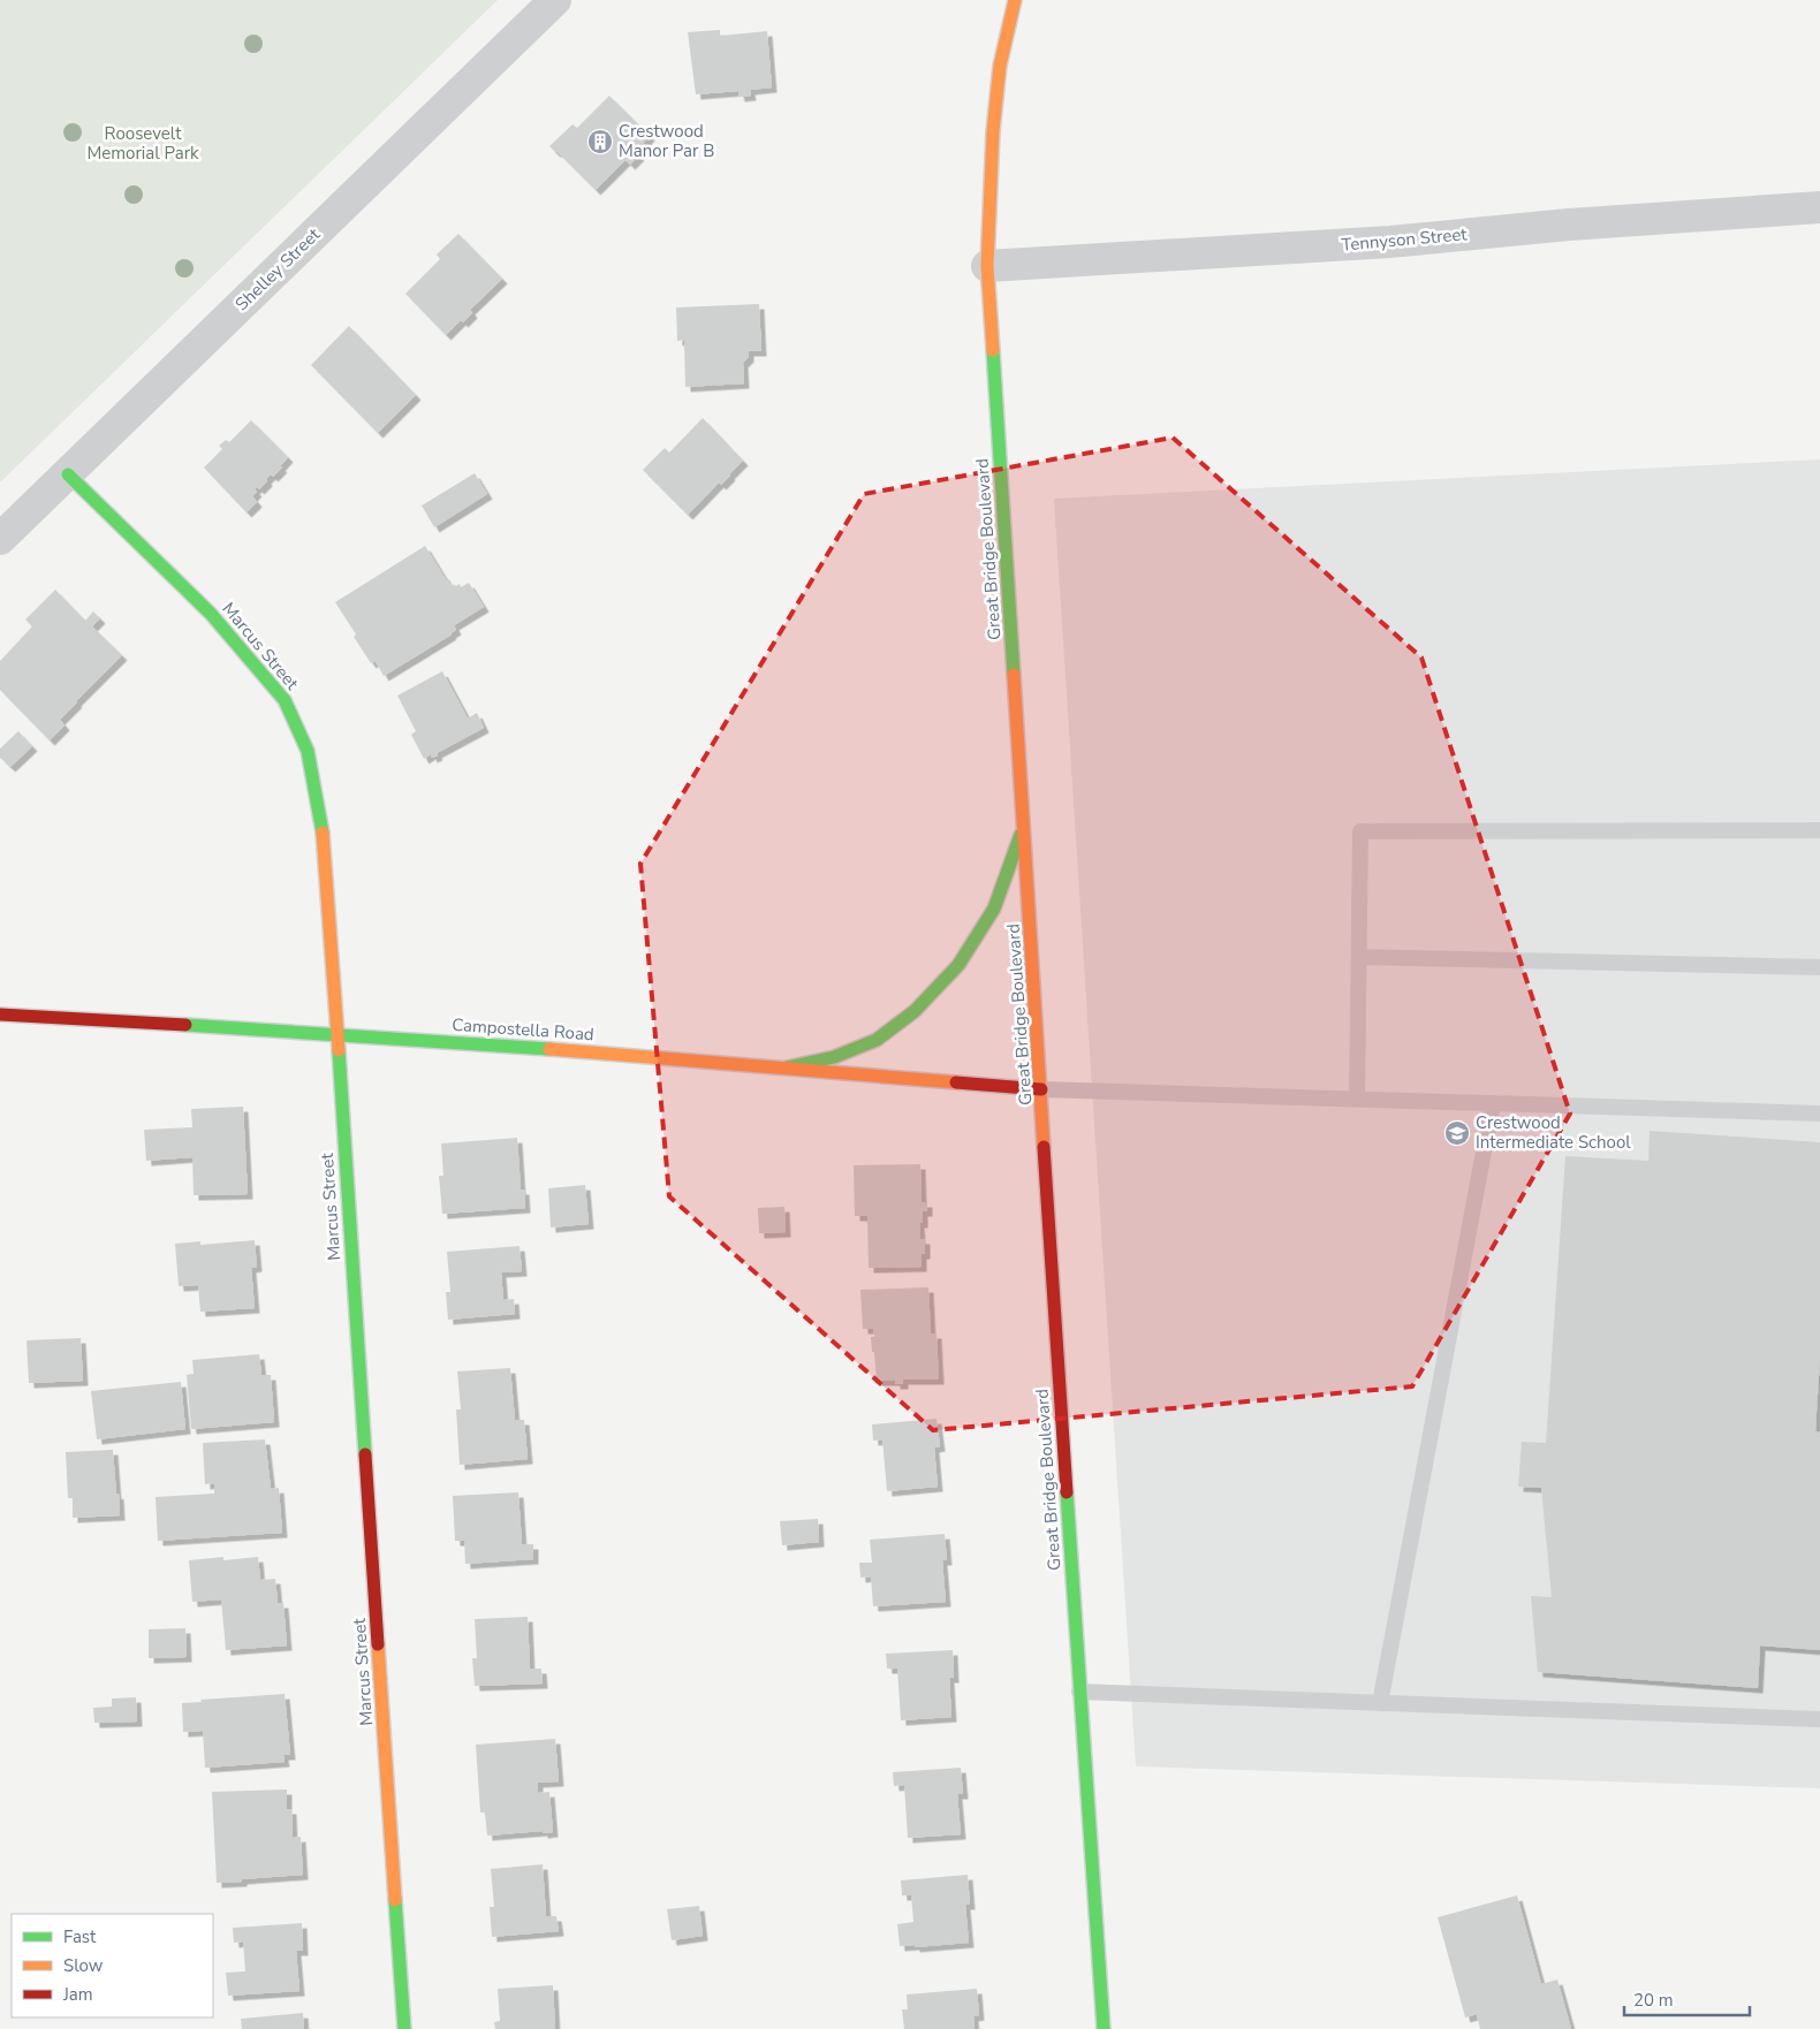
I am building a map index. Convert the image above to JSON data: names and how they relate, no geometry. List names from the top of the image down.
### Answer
{
  "streets": {
    "main road": ["Great Bridge Boulevard", "Marcus Street", "Campostella Road"],
    "street": ["Tennyson Street", "Shelley Street"]
  },
  "crossings": [
    ["Tennyson Street", "Great Bridge Boulevard"],
    ["Shelley Street", "Marcus Street"],
    ["Great Bridge Boulevard", "Campostella Road"],
    ["Marcus Street", "Campostella Road"]
  ],
  "parks": ["Roosevelt Memorial Park"],
  "places": {
    "building": ["Crestwood Manor Par B"],
    "school or university": ["Crestwood Intermediate School"]
  },
  "legend": ["Fast", "Slow", "Jam"],
  "scale_bar": "20 m"
}
